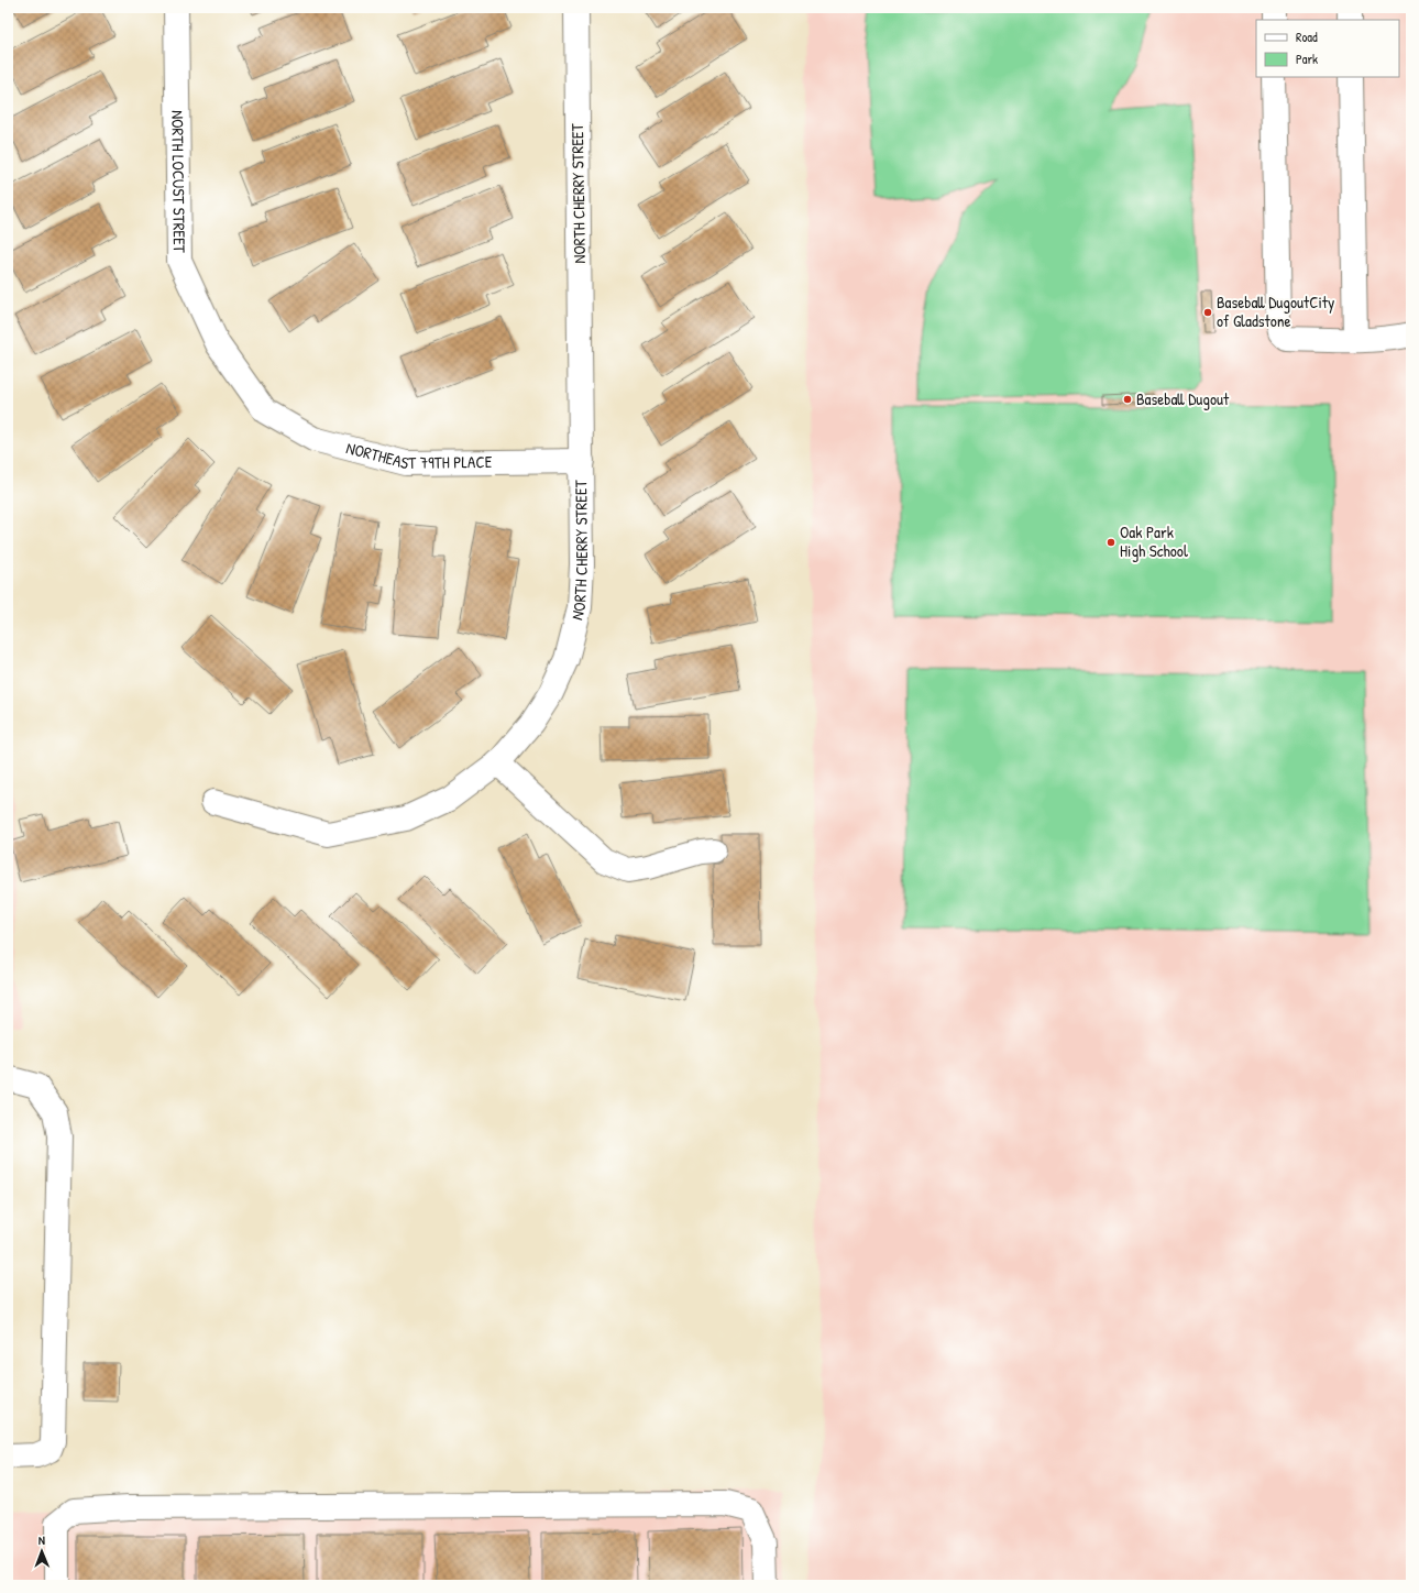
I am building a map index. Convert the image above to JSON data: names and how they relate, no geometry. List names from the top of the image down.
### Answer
{
  "streets": {
    "street": ["NORTH LOCUST STREET", "NORTH CHERRY STREET", "NORTHEAST 79TH PLACE"]
  },
  "crossings": [
    ["NORTH LOCUST STREET", "NORTHEAST 79TH PLACE"],
    ["NORTH CHERRY STREET", "NORTHEAST 79TH PLACE"]
  ],
  "places": ["Baseball DugoutCity of Gladstone", "Baseball Dugout", "Oak Park High School"],
  "legend": ["Road", "Park"],
  "north": "top"
}
